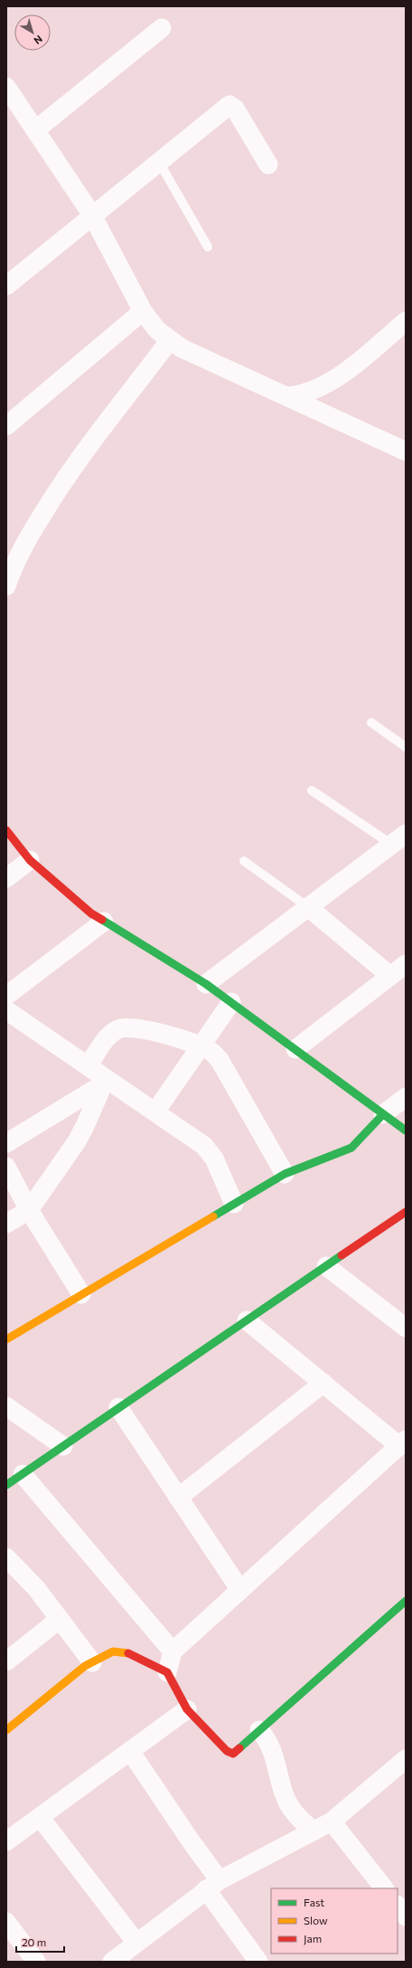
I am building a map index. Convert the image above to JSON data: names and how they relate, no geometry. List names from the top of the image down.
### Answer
{
  "legend": ["Fast", "Slow", "Jam"],
  "scale_bar": "20 m",
  "north": "bottom right"
}
